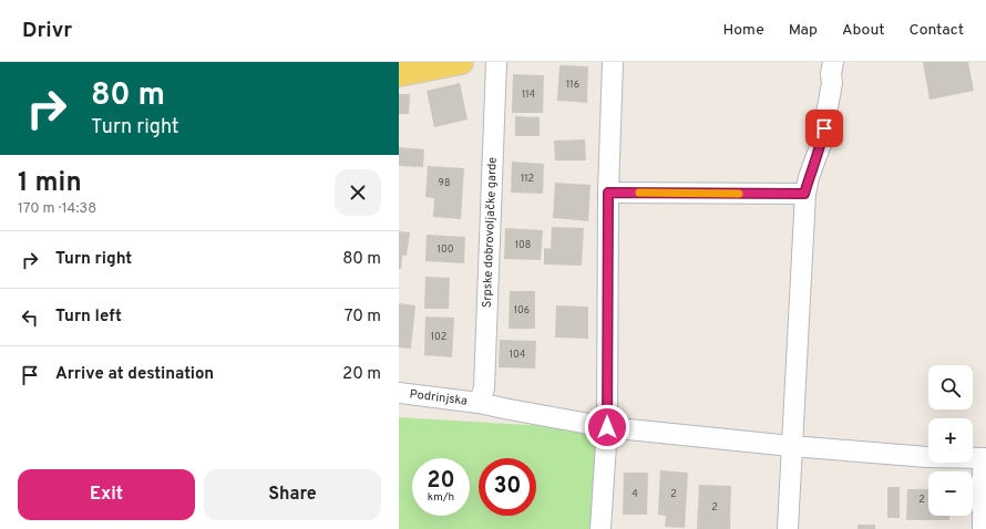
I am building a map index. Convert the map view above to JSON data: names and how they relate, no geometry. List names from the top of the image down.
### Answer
{
  "streets": {
    "street": ["Srpske dobrovoljačke garde", "Podrinjska"]
  },
  "crossings": [
    ["Srpske dobrovoljačke garde", "Podrinjska"]
  ],
  "house_numbers": [
    "116",
    "114",
    "112",
    "98",
    "108",
    "100",
    "106",
    "102",
    "104",
    "4",
    "2",
    "2",
    "2"
  ],
  "page": {
    "header": "Drivr",
    "nav": [
      "Home",
      "Map",
      "About",
      "Contact"
    ],
    "turn": ["80 m", "Turn right"],
    "heading": ["1 min", "170 m · 14:38"],
    "list": [
      {
        "name": "Turn right",
        "value": "80 m"
      },
      {
        "name": "Turn left",
        "value": "70 m"
      },
      {
        "name": "Arrive at destination",
        "value": "20 m"
      }
    ],
    "map_buttons": ["+", "−"],
    "speed": "20 km/h",
    "limit": "30",
    "buttons": ["Exit", "Share"]
  }
}
